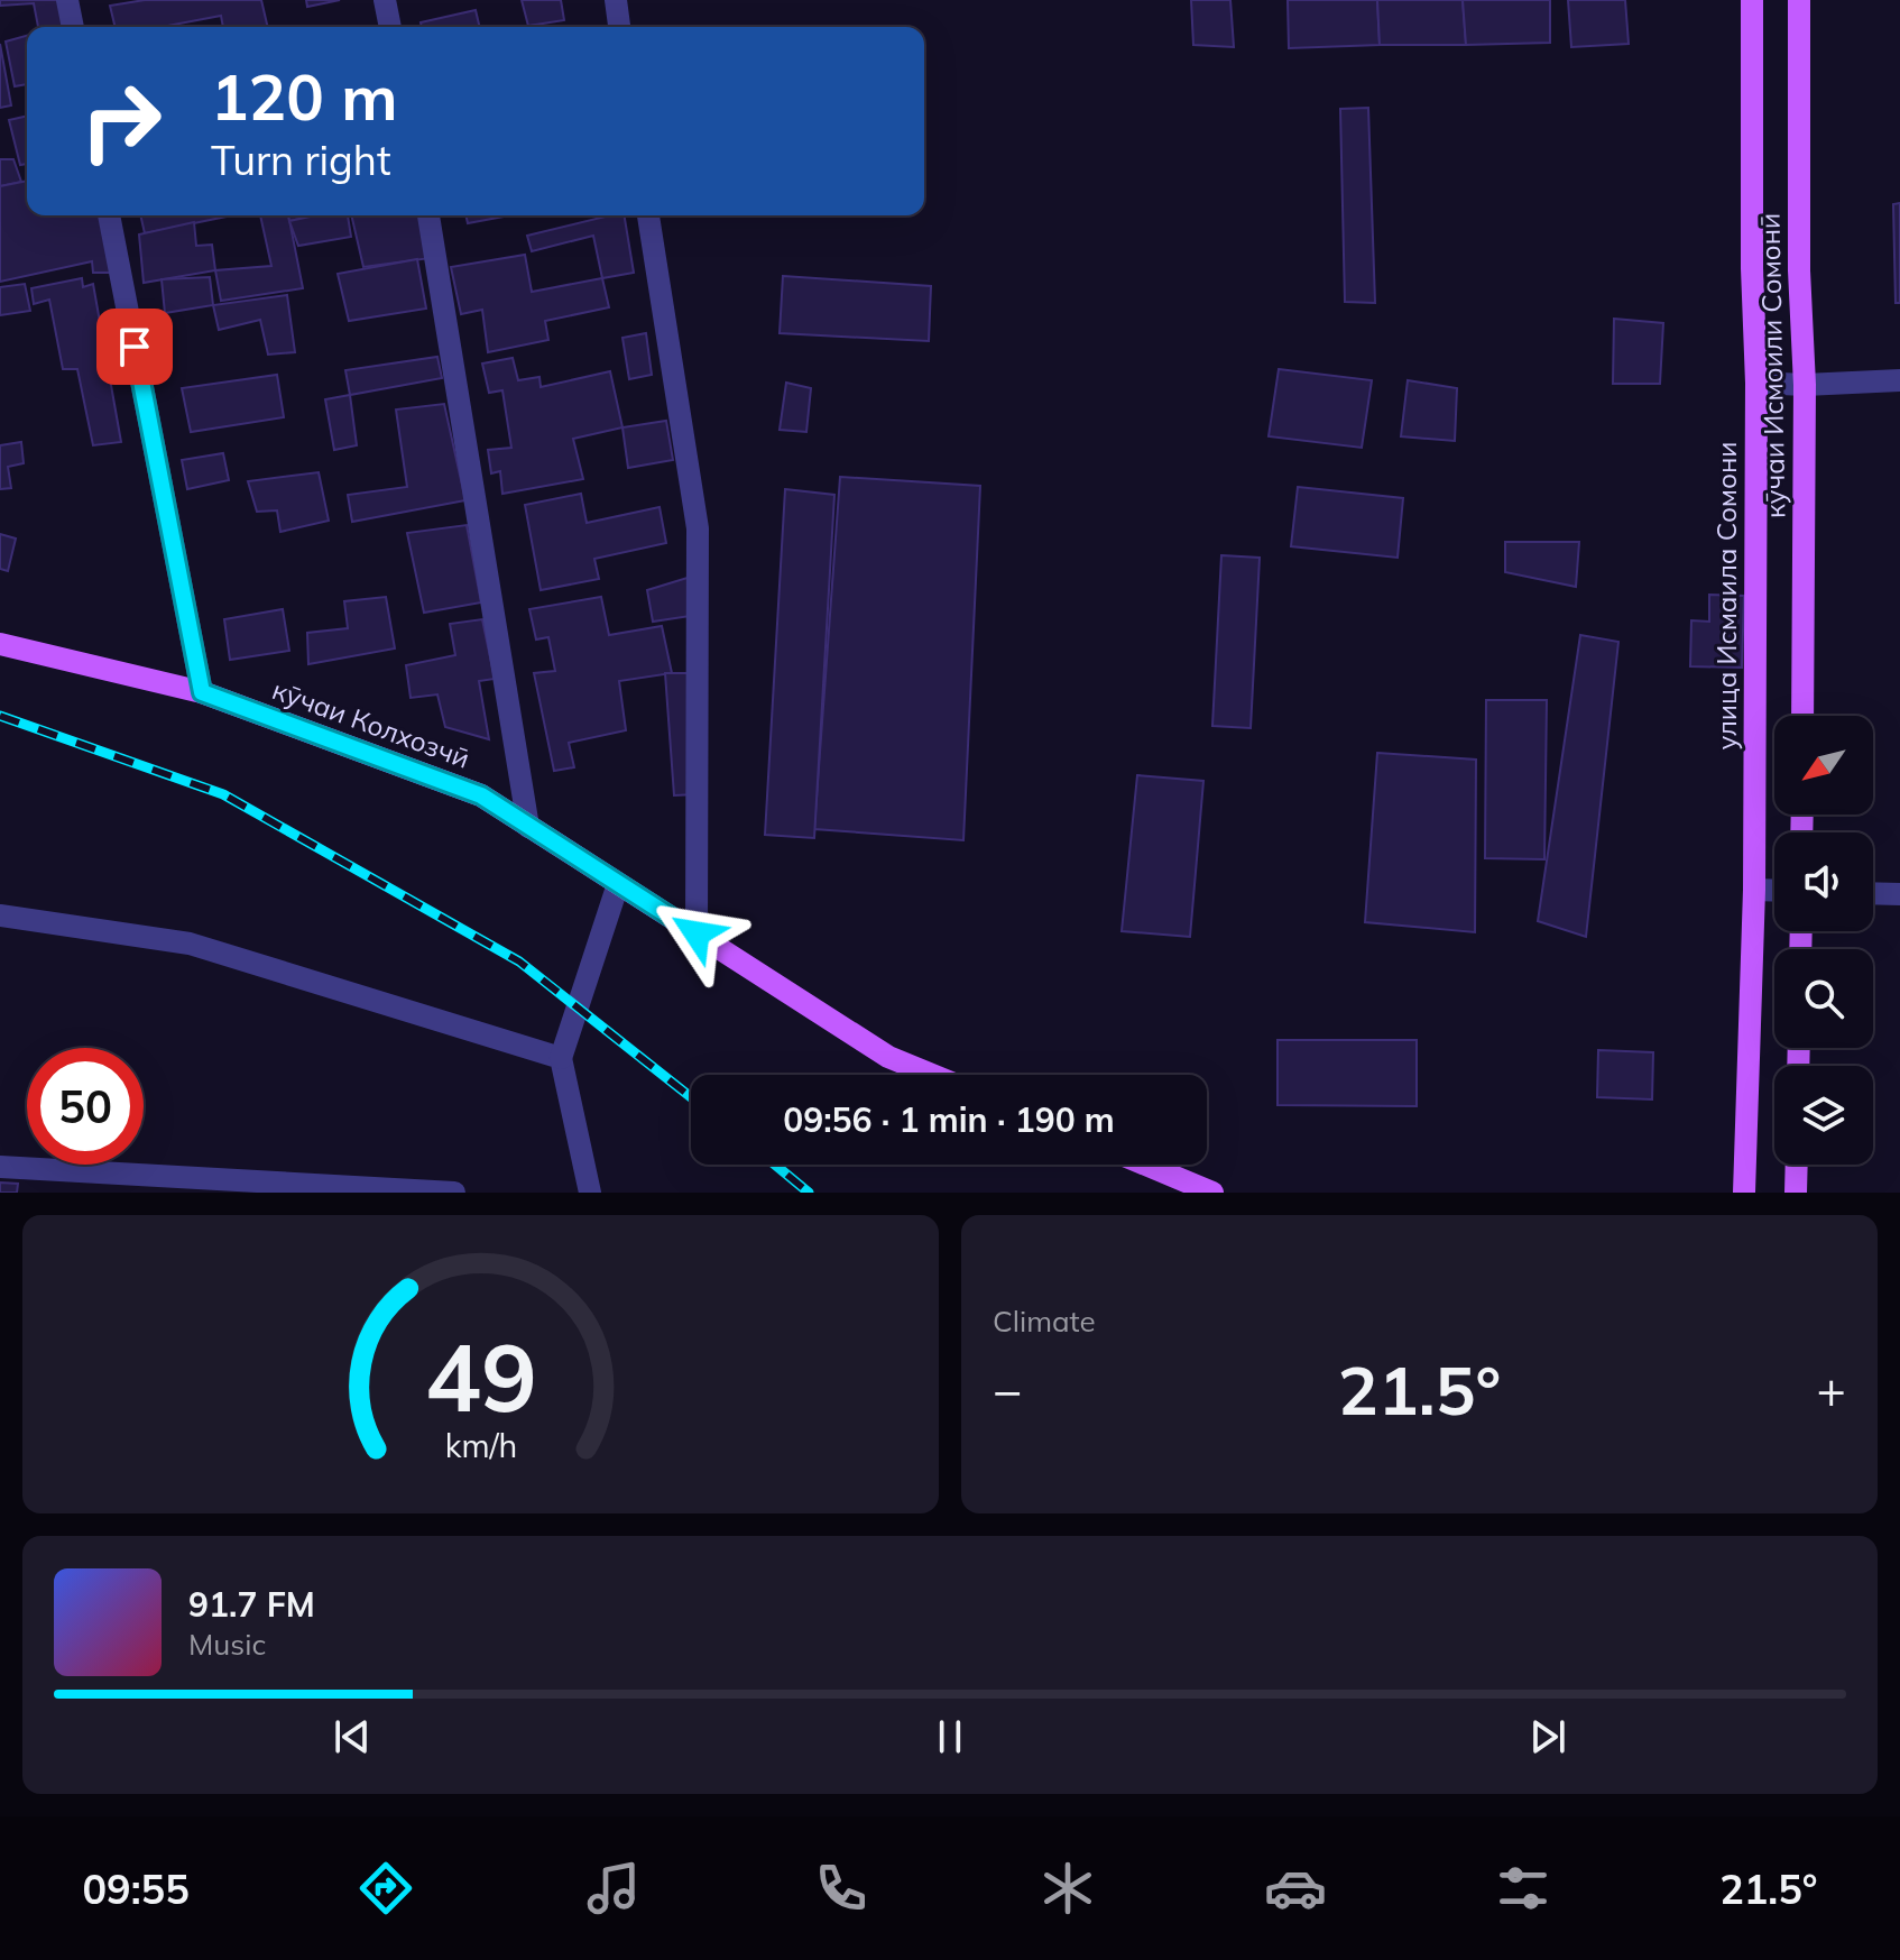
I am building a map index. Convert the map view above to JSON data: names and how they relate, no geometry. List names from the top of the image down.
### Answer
{
  "streets": {
    "main road": ["кӯчаи Исмоили Сомонӣ", "улица Исмаила Сомони", "кӯчаи Колхозчӣ"]
  },
  "north": "bottom left",
  "page": {
    "turn": ["120 m", "Turn right"],
    "limit": "50",
    "trip": "09:56 · 1 min · 190 m",
    "tile": "Climate",
    "heat": ["−", "21.5°", "+"],
    "song": ["91.7 FM", "Music"],
    "tabs": ["09:55", "21.5°"],
    "gauge": ["49", "km/h"]
  }
}
